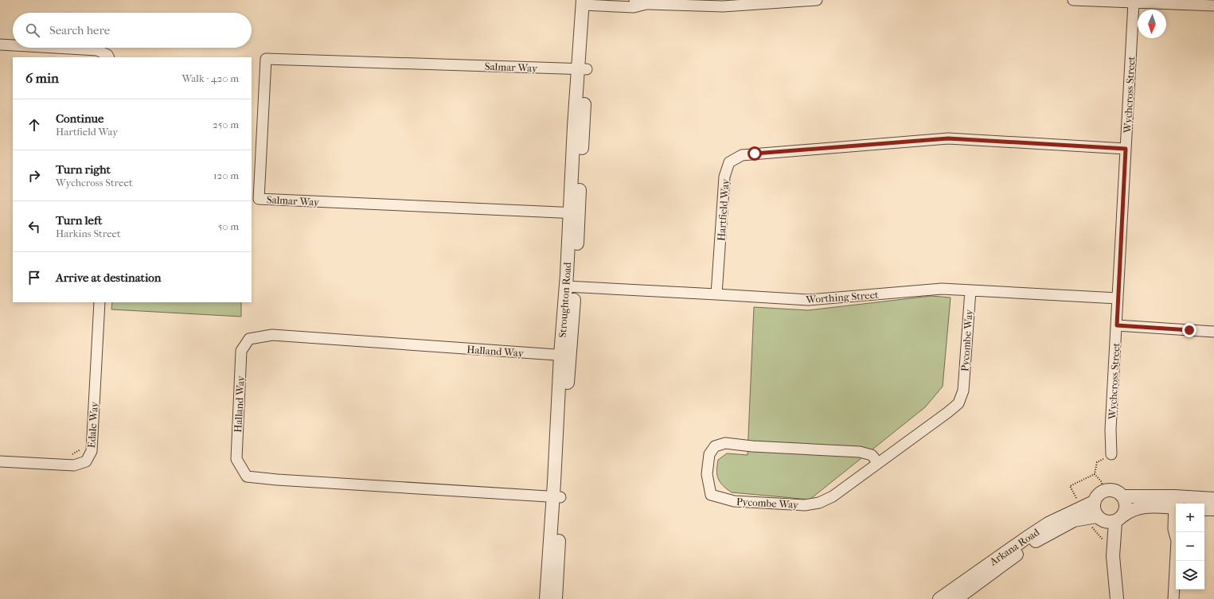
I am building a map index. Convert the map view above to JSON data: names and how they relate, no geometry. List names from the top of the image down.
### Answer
{
  "streets": {
    "street": [
      "Salmar Way",
      "Wychcross Street",
      "Hartfield Way",
      "Worthing Street",
      "Stroughton Road",
      "Pycombe Way",
      "Halland Way",
      "Edale Way",
      "Arkana Road"
    ]
  },
  "crossings": [
    ["Salmar Way", "Stroughton Road"],
    ["Wychcross Street", "Hartfield Way"],
    ["Wychcross Street", "Worthing Street"],
    ["Hartfield Way", "Worthing Street"],
    ["Worthing Street", "Stroughton Road"],
    ["Worthing Street", "Pycombe Way"],
    ["Stroughton Road", "Halland Way"]
  ],
  "north": "bottom",
  "page": {
    "search": "Search here",
    "heading": ["6 min", "Walk · 420 m"],
    "list": [
      ["Continue", "Hartfield Way", "250 m"],
      ["Turn right", "Wychcross Street", "120 m"],
      ["Turn left", "Harkins Street", "50 m"],
      "Arrive at destination"
    ],
    "map_buttons": ["+", "−"]
  }
}
